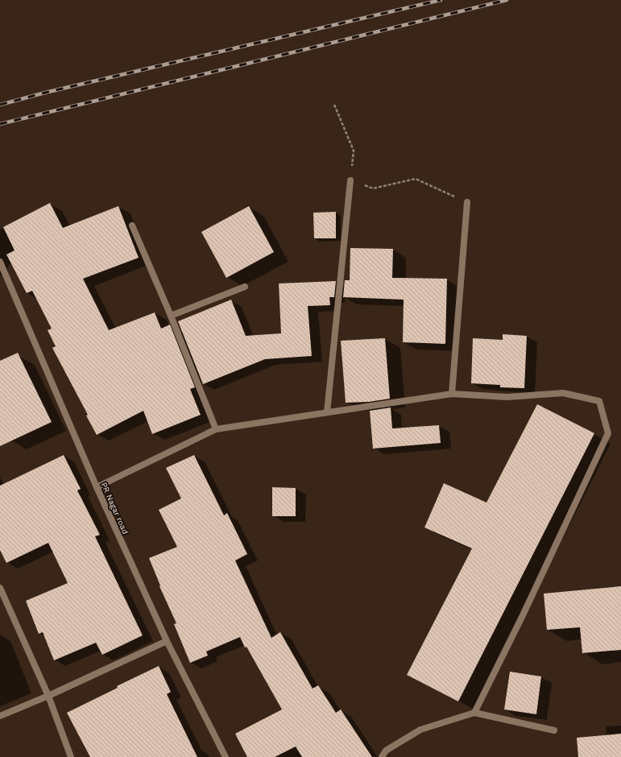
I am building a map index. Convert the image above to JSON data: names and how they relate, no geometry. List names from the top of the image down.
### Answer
{
  "streets": {
    "street": ["PR Nagar road"]
  }
}
